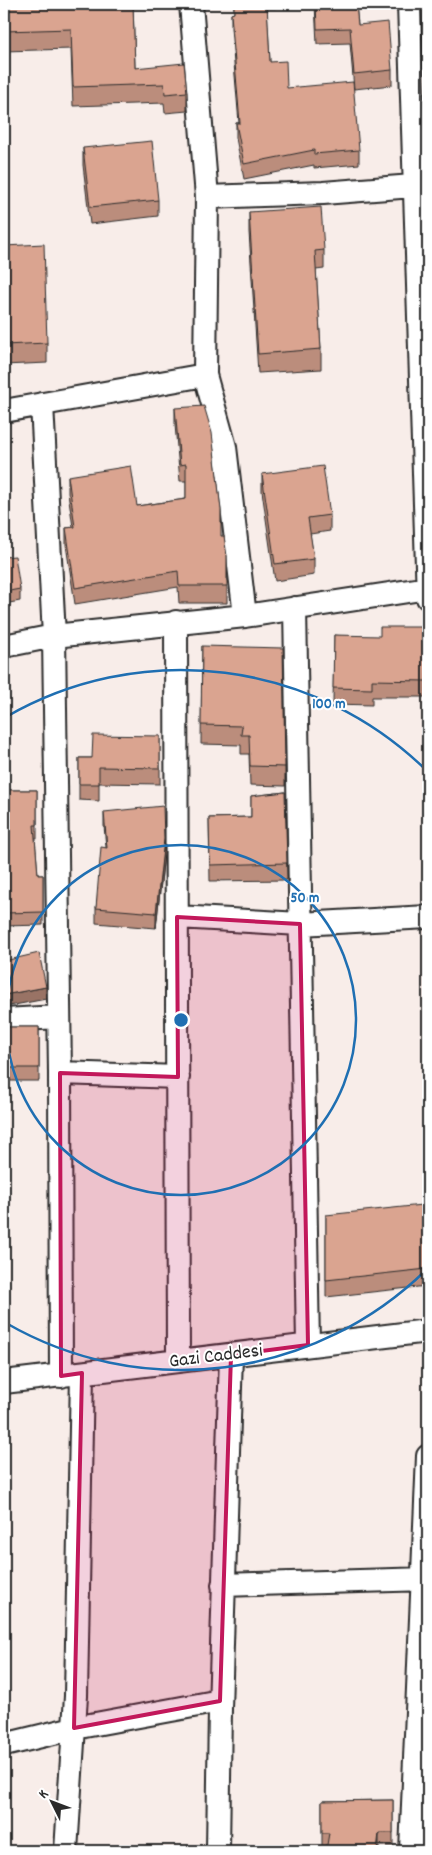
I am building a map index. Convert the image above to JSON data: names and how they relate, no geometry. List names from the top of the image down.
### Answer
{
  "streets": {
    "street": ["Gazi Caddesi"]
  },
  "north": "top left",
  "rings": ["100 m", "50 m"]
}
